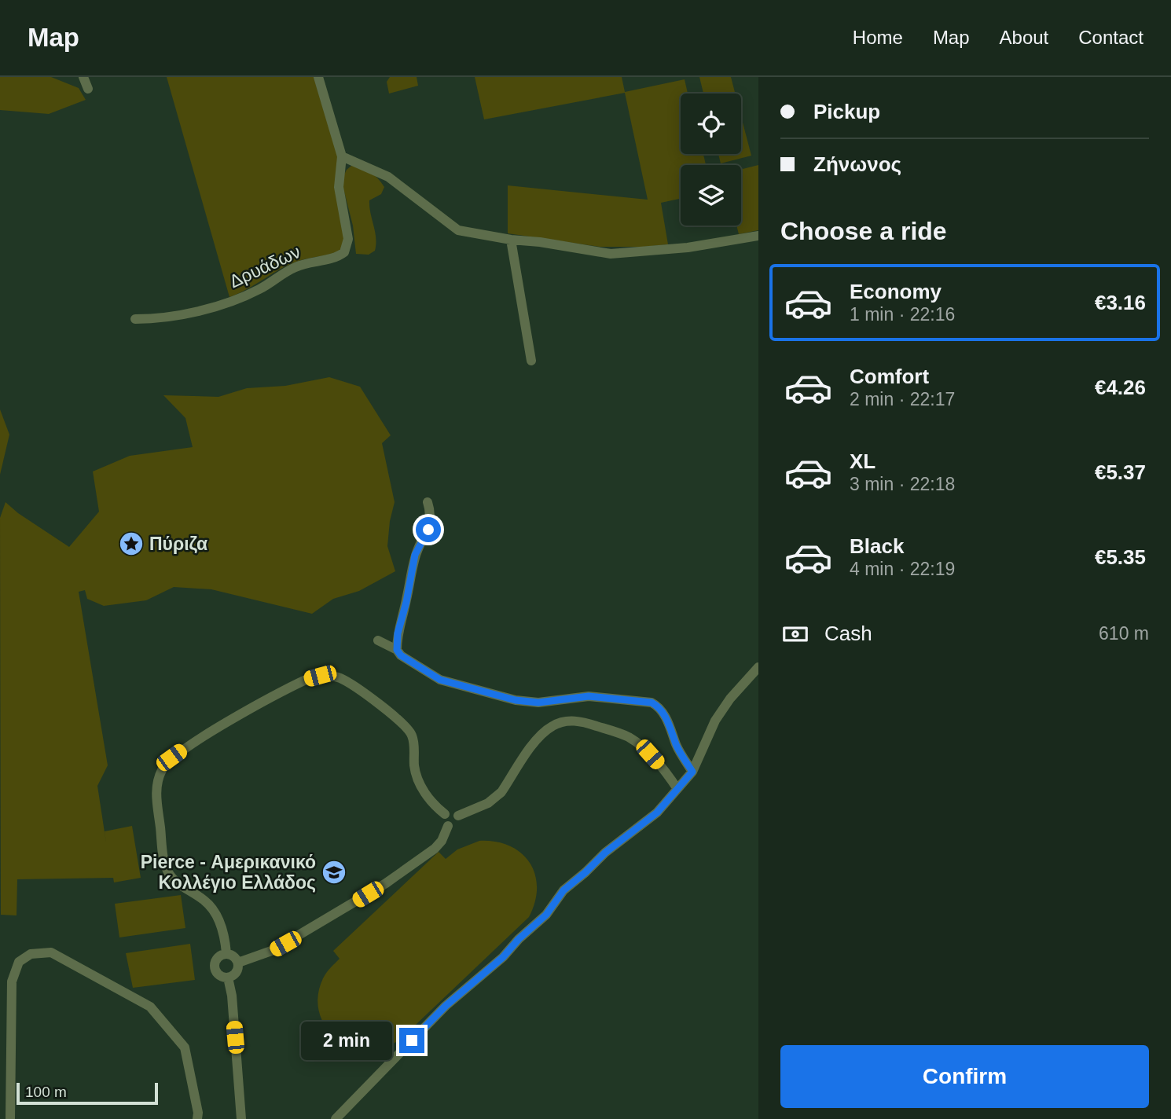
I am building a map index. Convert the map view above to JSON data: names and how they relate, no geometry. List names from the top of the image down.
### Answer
{
  "streets": {
    "street": ["Δρυάδων"]
  },
  "places": {
    "place": ["Πύριζα"],
    "school or university": ["Pierce - Αμερικανικό Κολλέγιο Ελλάδος"]
  },
  "scale_bar": "100 m",
  "page": {
    "header": "Map",
    "nav": [
      "Home",
      "Map",
      "About",
      "Contact"
    ],
    "banner": ["Pickup", "Ζήνωνος"],
    "heading": "Choose a ride",
    "list": [
      {
        "name": "Economy",
        "note": "1 min · 22:16",
        "value": "€3.16"
      },
      {
        "name": "Comfort",
        "note": "2 min · 22:17",
        "value": "€4.26"
      },
      {
        "name": "XL",
        "note": "3 min · 22:18",
        "value": "€5.37"
      },
      {
        "name": "Black",
        "note": "4 min · 22:19",
        "value": "€5.35"
      }
    ],
    "pay": ["Cash", "610 m"],
    "bubble": "2 min",
    "buttons": "Confirm",
    "scale": "100 m"
  }
}
